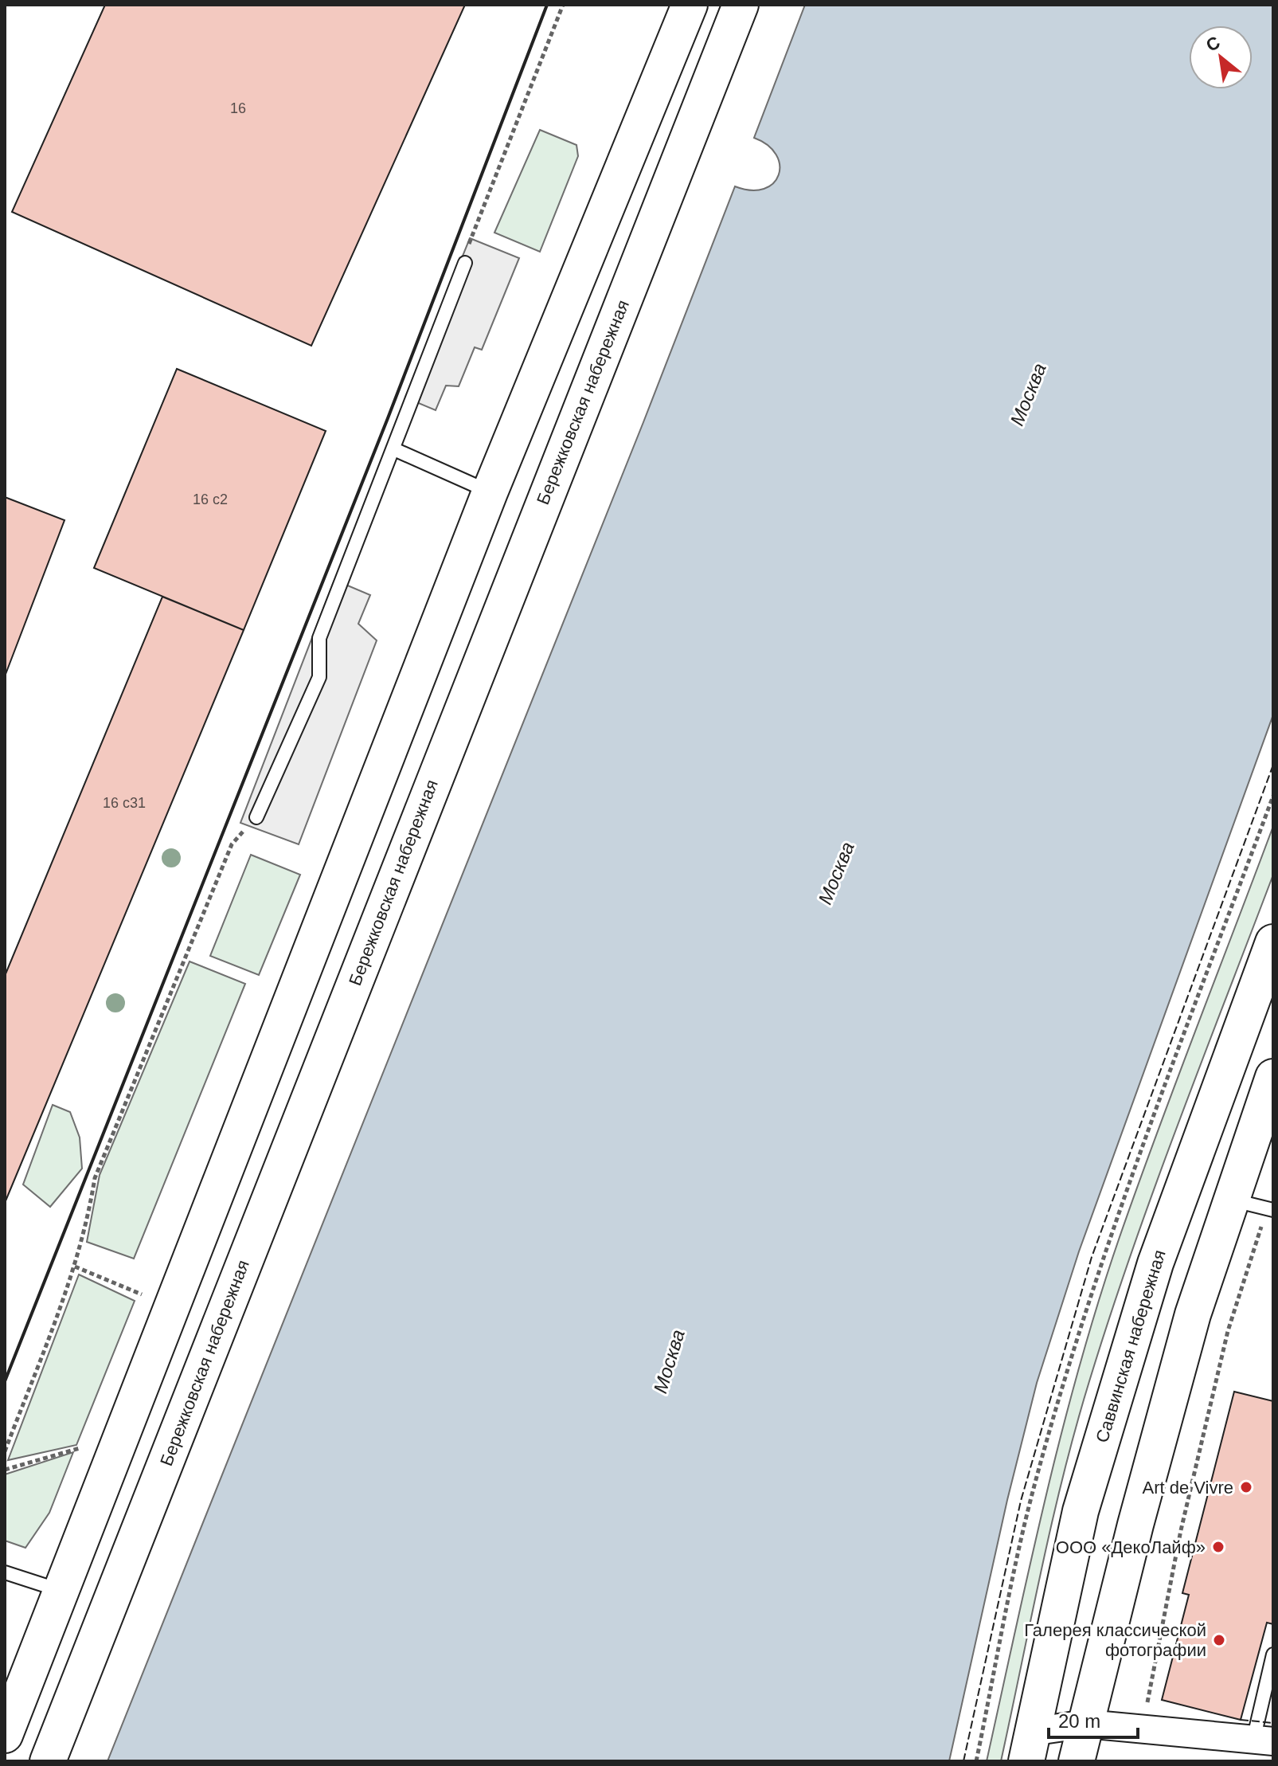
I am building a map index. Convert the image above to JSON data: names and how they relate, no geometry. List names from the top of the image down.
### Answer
{
  "streets": {
    "main road": ["Бережковская набережная", "Саввинская набережная"]
  },
  "water": ["Москва"],
  "places": ["Art de Vivre", "ООО «ДекоЛайф»", "Галерея классической фотографии"],
  "house_numbers": ["16", "16 с2", "16 с31"],
  "scale_bar": "20 m",
  "north": "top left"
}
